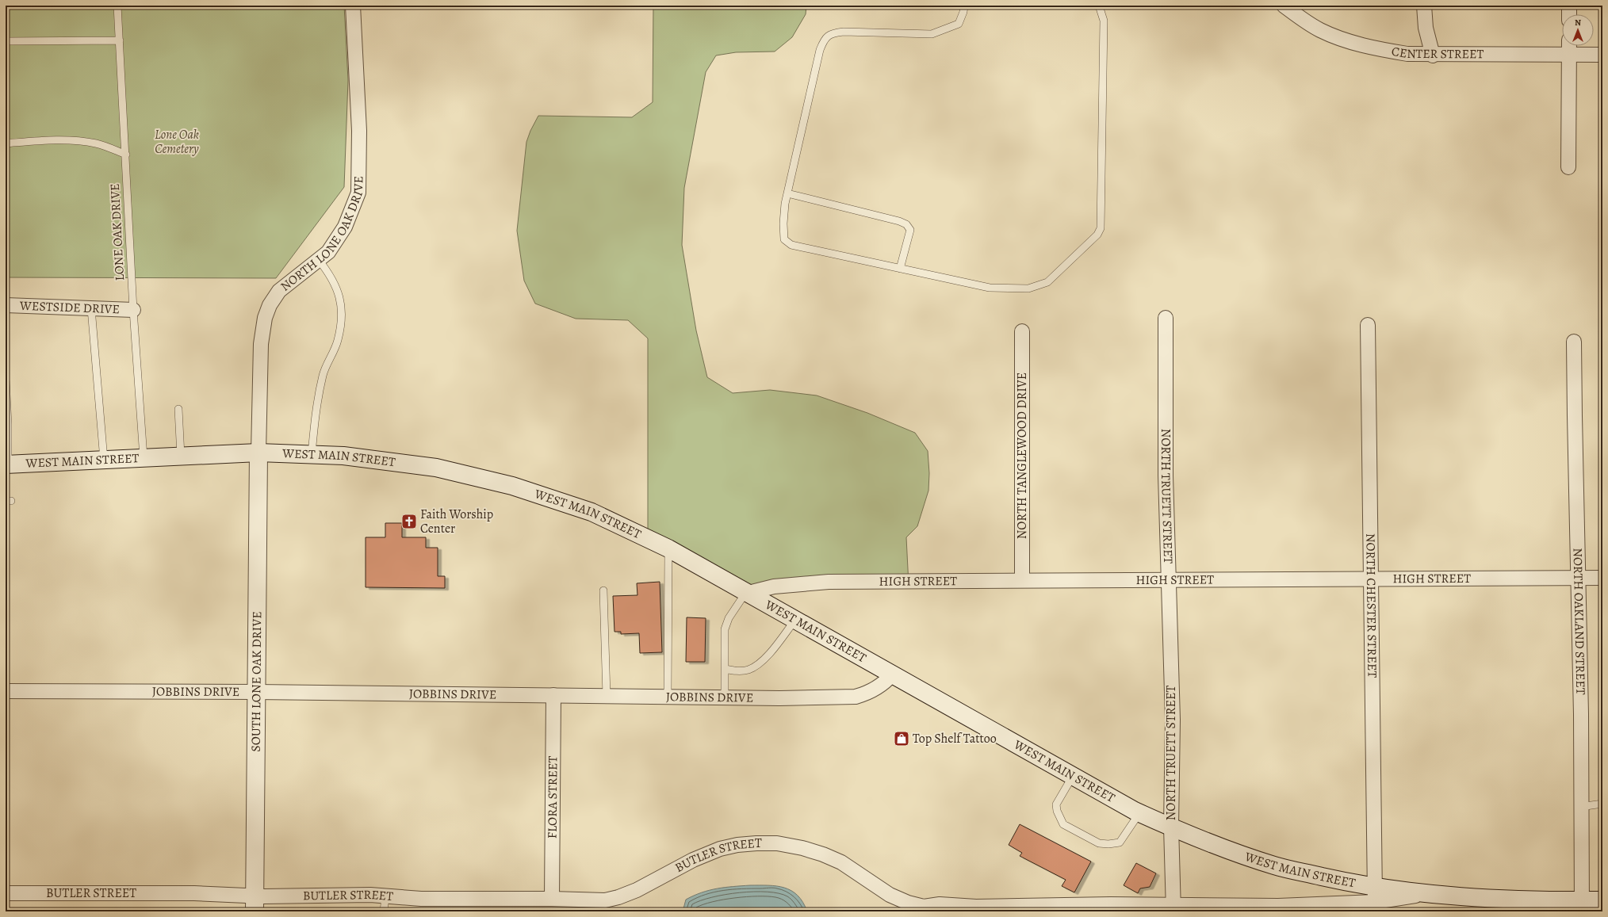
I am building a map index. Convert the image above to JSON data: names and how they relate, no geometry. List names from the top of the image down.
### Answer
{
  "streets": {
    "main road": ["WEST MAIN STREET", "SOUTH LONE OAK DRIVE"],
    "street": [
      "CENTER STREET",
      "NORTH LONE OAK DRIVE",
      "WESTSIDE DRIVE",
      "NORTH TANGLEWOOD DRIVE",
      "NORTH TRUETT STREET",
      "HIGH STREET",
      "NORTH CHESTER STREET",
      "NORTH OAKLAND STREET",
      "JOBBINS DRIVE",
      "FLORA STREET",
      "BUTLER STREET"
    ],
    "lane": ["LONE OAK DRIVE"]
  },
  "crossings": [
    ["NORTH LONE OAK DRIVE", "WEST MAIN STREET"],
    ["NORTH LONE OAK DRIVE", "SOUTH LONE OAK DRIVE"],
    ["LONE OAK DRIVE", "WESTSIDE DRIVE"],
    ["LONE OAK DRIVE", "WEST MAIN STREET"],
    ["NORTH TANGLEWOOD DRIVE", "HIGH STREET"],
    ["WEST MAIN STREET", "NORTH TRUETT STREET"],
    ["WEST MAIN STREET", "HIGH STREET"],
    ["WEST MAIN STREET", "NORTH CHESTER STREET"],
    ["WEST MAIN STREET", "NORTH OAKLAND STREET"],
    ["WEST MAIN STREET", "SOUTH LONE OAK DRIVE"],
    ["WEST MAIN STREET", "JOBBINS DRIVE"],
    ["WEST MAIN STREET", "BUTLER STREET"],
    ["NORTH TRUETT STREET", "HIGH STREET"],
    ["NORTH TRUETT STREET", "BUTLER STREET"],
    ["HIGH STREET", "NORTH CHESTER STREET"],
    ["HIGH STREET", "NORTH OAKLAND STREET"],
    ["NORTH CHESTER STREET", "BUTLER STREET"],
    ["SOUTH LONE OAK DRIVE", "JOBBINS DRIVE"],
    ["SOUTH LONE OAK DRIVE", "BUTLER STREET"],
    ["JOBBINS DRIVE", "FLORA STREET"],
    ["FLORA STREET", "BUTLER STREET"]
  ],
  "parks": ["Lone Oak Cemetery"],
  "places": {
    "church": ["Faith Worship Center"],
    "shop": ["Top Shelf Tattoo"]
  },
  "north": "top"
}
